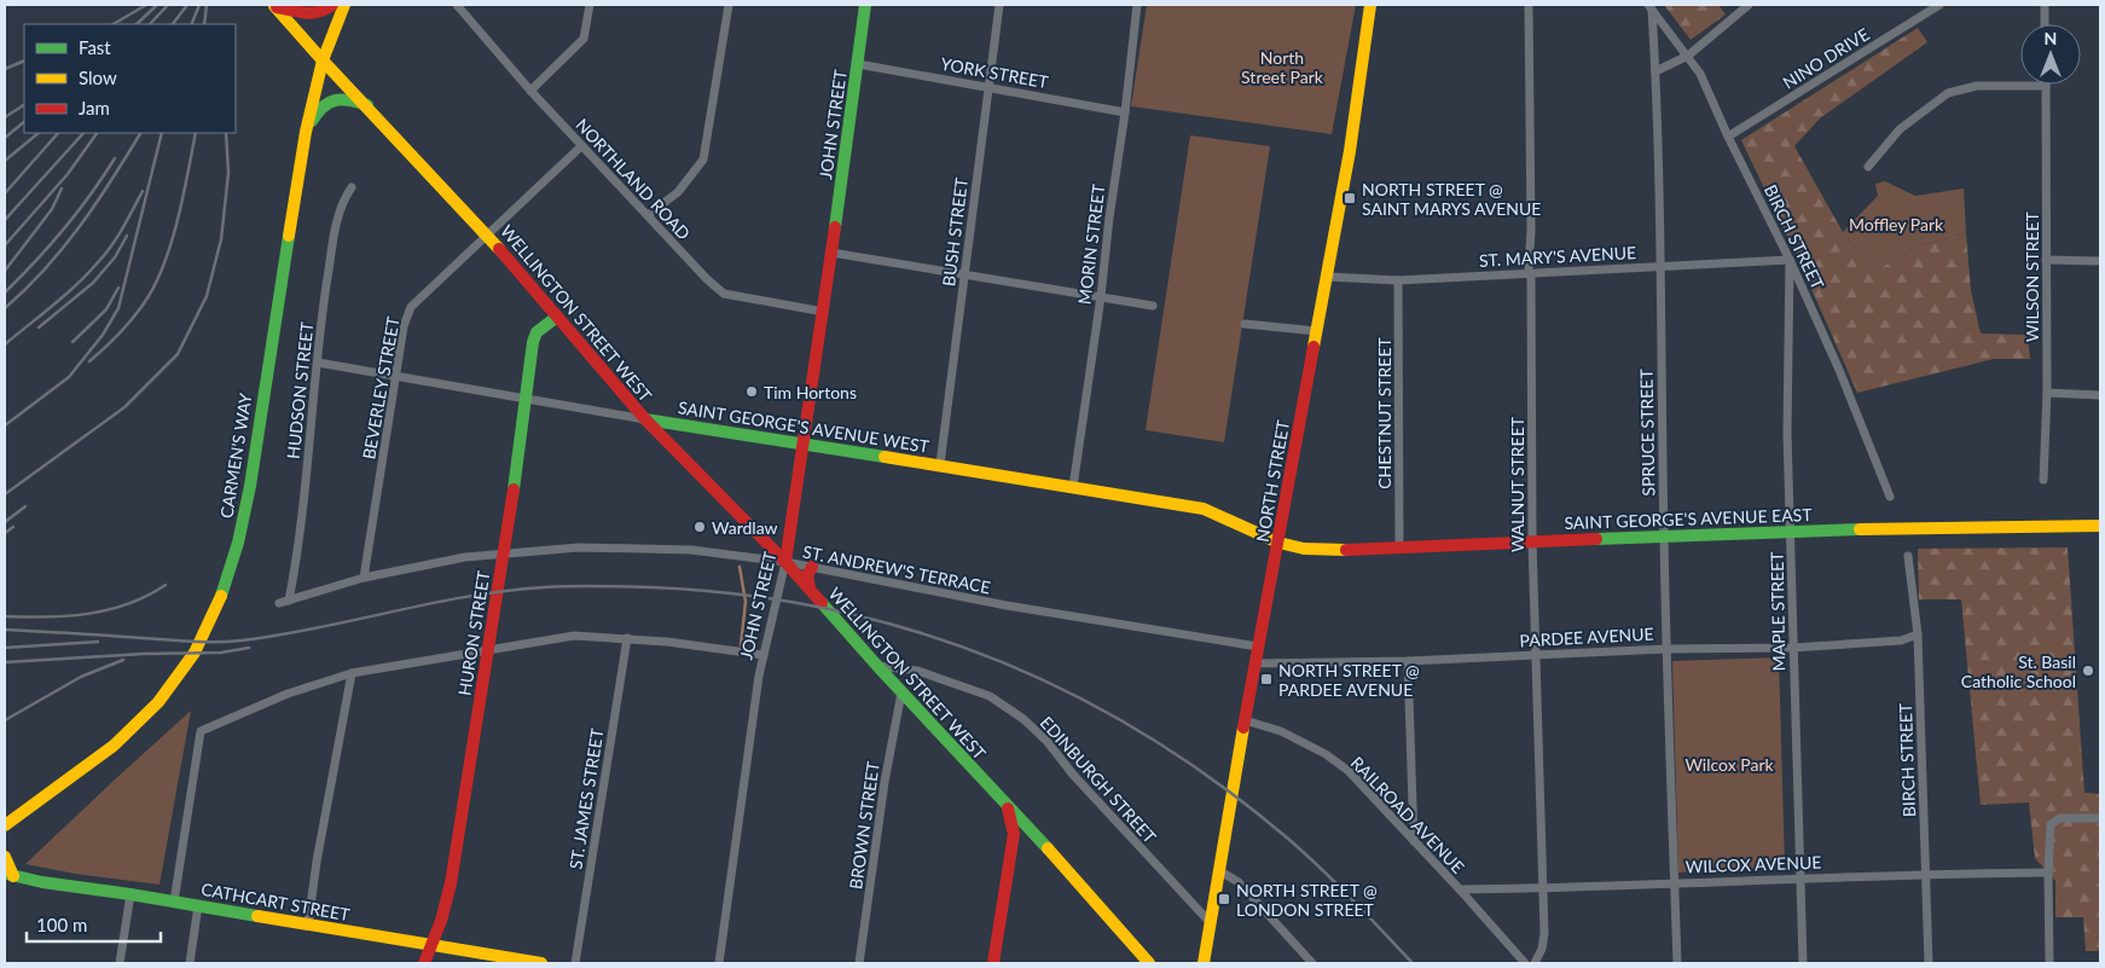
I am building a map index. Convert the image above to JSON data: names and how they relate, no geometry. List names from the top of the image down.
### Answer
{
  "streets": {
    "main road": [
      "JOHN STREET",
      "WELLINGTON STREET WEST",
      "SAINT GEORGE'S AVENUE WEST",
      "CARMEN'S WAY",
      "NORTH STREET",
      "SAINT GEORGE'S AVENUE EAST",
      "HURON STREET",
      "CATHCART STREET"
    ],
    "street": [
      "NINO DRIVE",
      "YORK STREET",
      "NORTHLAND ROAD",
      "BUSH STREET",
      "BIRCH STREET",
      "MORIN STREET",
      "ST. MARY'S AVENUE",
      "WILSON STREET",
      "BEVERLEY STREET",
      "HUDSON STREET",
      "CHESTNUT STREET",
      "SPRUCE STREET",
      "WALNUT STREET",
      "ST. ANDREW'S TERRACE",
      "MAPLE STREET",
      "PARDEE AVENUE",
      "EDINBURGH STREET",
      "ST. JAMES STREET",
      "RAILROAD AVENUE",
      "BROWN STREET",
      "WILCOX AVENUE"
    ]
  },
  "crossings": [
    ["NINO DRIVE", "BIRCH STREET"],
    ["YORK STREET", "JOHN STREET"],
    ["YORK STREET", "BUSH STREET"],
    ["YORK STREET", "MORIN STREET"],
    ["JOHN STREET", "NORTHLAND ROAD"],
    ["JOHN STREET", "WELLINGTON STREET WEST"],
    ["JOHN STREET", "SAINT GEORGE'S AVENUE WEST"],
    ["JOHN STREET", "ST. ANDREW'S TERRACE"],
    ["NORTHLAND ROAD", "BEVERLEY STREET"],
    ["BUSH STREET", "SAINT GEORGE'S AVENUE WEST"],
    ["BIRCH STREET", "ST. MARY'S AVENUE"],
    ["BIRCH STREET", "SPRUCE STREET"],
    ["BIRCH STREET", "MAPLE STREET"],
    ["BIRCH STREET", "PARDEE AVENUE"],
    ["BIRCH STREET", "WILCOX AVENUE"],
    ["MORIN STREET", "SAINT GEORGE'S AVENUE WEST"],
    ["ST. MARY'S AVENUE", "CHESTNUT STREET"],
    ["ST. MARY'S AVENUE", "SPRUCE STREET"],
    ["ST. MARY'S AVENUE", "NORTH STREET"],
    ["ST. MARY'S AVENUE", "WALNUT STREET"],
    ["ST. MARY'S AVENUE", "MAPLE STREET"],
    ["WELLINGTON STREET WEST", "BEVERLEY STREET"],
    ["WELLINGTON STREET WEST", "SAINT GEORGE'S AVENUE WEST"],
    ["WELLINGTON STREET WEST", "CARMEN'S WAY"],
    ["WELLINGTON STREET WEST", "ST. ANDREW'S TERRACE"],
    ["WELLINGTON STREET WEST", "HURON STREET"],
    ["WELLINGTON STREET WEST", "EDINBURGH STREET"],
    ["WELLINGTON STREET WEST", "BROWN STREET"],
    ["BEVERLEY STREET", "SAINT GEORGE'S AVENUE WEST"],
    ["BEVERLEY STREET", "ST. ANDREW'S TERRACE"],
    ["HUDSON STREET", "SAINT GEORGE'S AVENUE WEST"],
    ["HUDSON STREET", "ST. ANDREW'S TERRACE"],
    ["CHESTNUT STREET", "SAINT GEORGE'S AVENUE EAST"],
    ["SAINT GEORGE'S AVENUE WEST", "NORTH STREET"],
    ["SAINT GEORGE'S AVENUE WEST", "SAINT GEORGE'S AVENUE EAST"],
    ["SAINT GEORGE'S AVENUE WEST", "HURON STREET"],
    ["SPRUCE STREET", "SAINT GEORGE'S AVENUE EAST"],
    ["SPRUCE STREET", "PARDEE AVENUE"],
    ["SPRUCE STREET", "WILCOX AVENUE"],
    ["NORTH STREET", "SAINT GEORGE'S AVENUE EAST"],
    ["NORTH STREET", "ST. ANDREW'S TERRACE"],
    ["NORTH STREET", "PARDEE AVENUE"],
    ["NORTH STREET", "EDINBURGH STREET"],
    ["NORTH STREET", "RAILROAD AVENUE"],
    ["WALNUT STREET", "SAINT GEORGE'S AVENUE EAST"],
    ["WALNUT STREET", "PARDEE AVENUE"],
    ["WALNUT STREET", "WILCOX AVENUE"],
    ["SAINT GEORGE'S AVENUE EAST", "MAPLE STREET"],
    ["ST. ANDREW'S TERRACE", "HURON STREET"],
    ["MAPLE STREET", "PARDEE AVENUE"],
    ["MAPLE STREET", "WILCOX AVENUE"],
    ["HURON STREET", "CATHCART STREET"],
    ["RAILROAD AVENUE", "WILCOX AVENUE"]
  ],
  "parks": ["North Street Park", "Moffley Park", "Wilcox Park"],
  "places": {
    "transit": ["NORTH STREET @ SAINT MARYS AVENUE", "NORTH STREET @ PARDEE AVENUE", "NORTH STREET @ LONDON STREET"],
    "other": ["Tim Hortons", "Wardlaw", "St. Basil Catholic School"]
  },
  "legend": ["Fast", "Slow", "Jam"],
  "scale_bar": "100 m",
  "north": "top"
}
